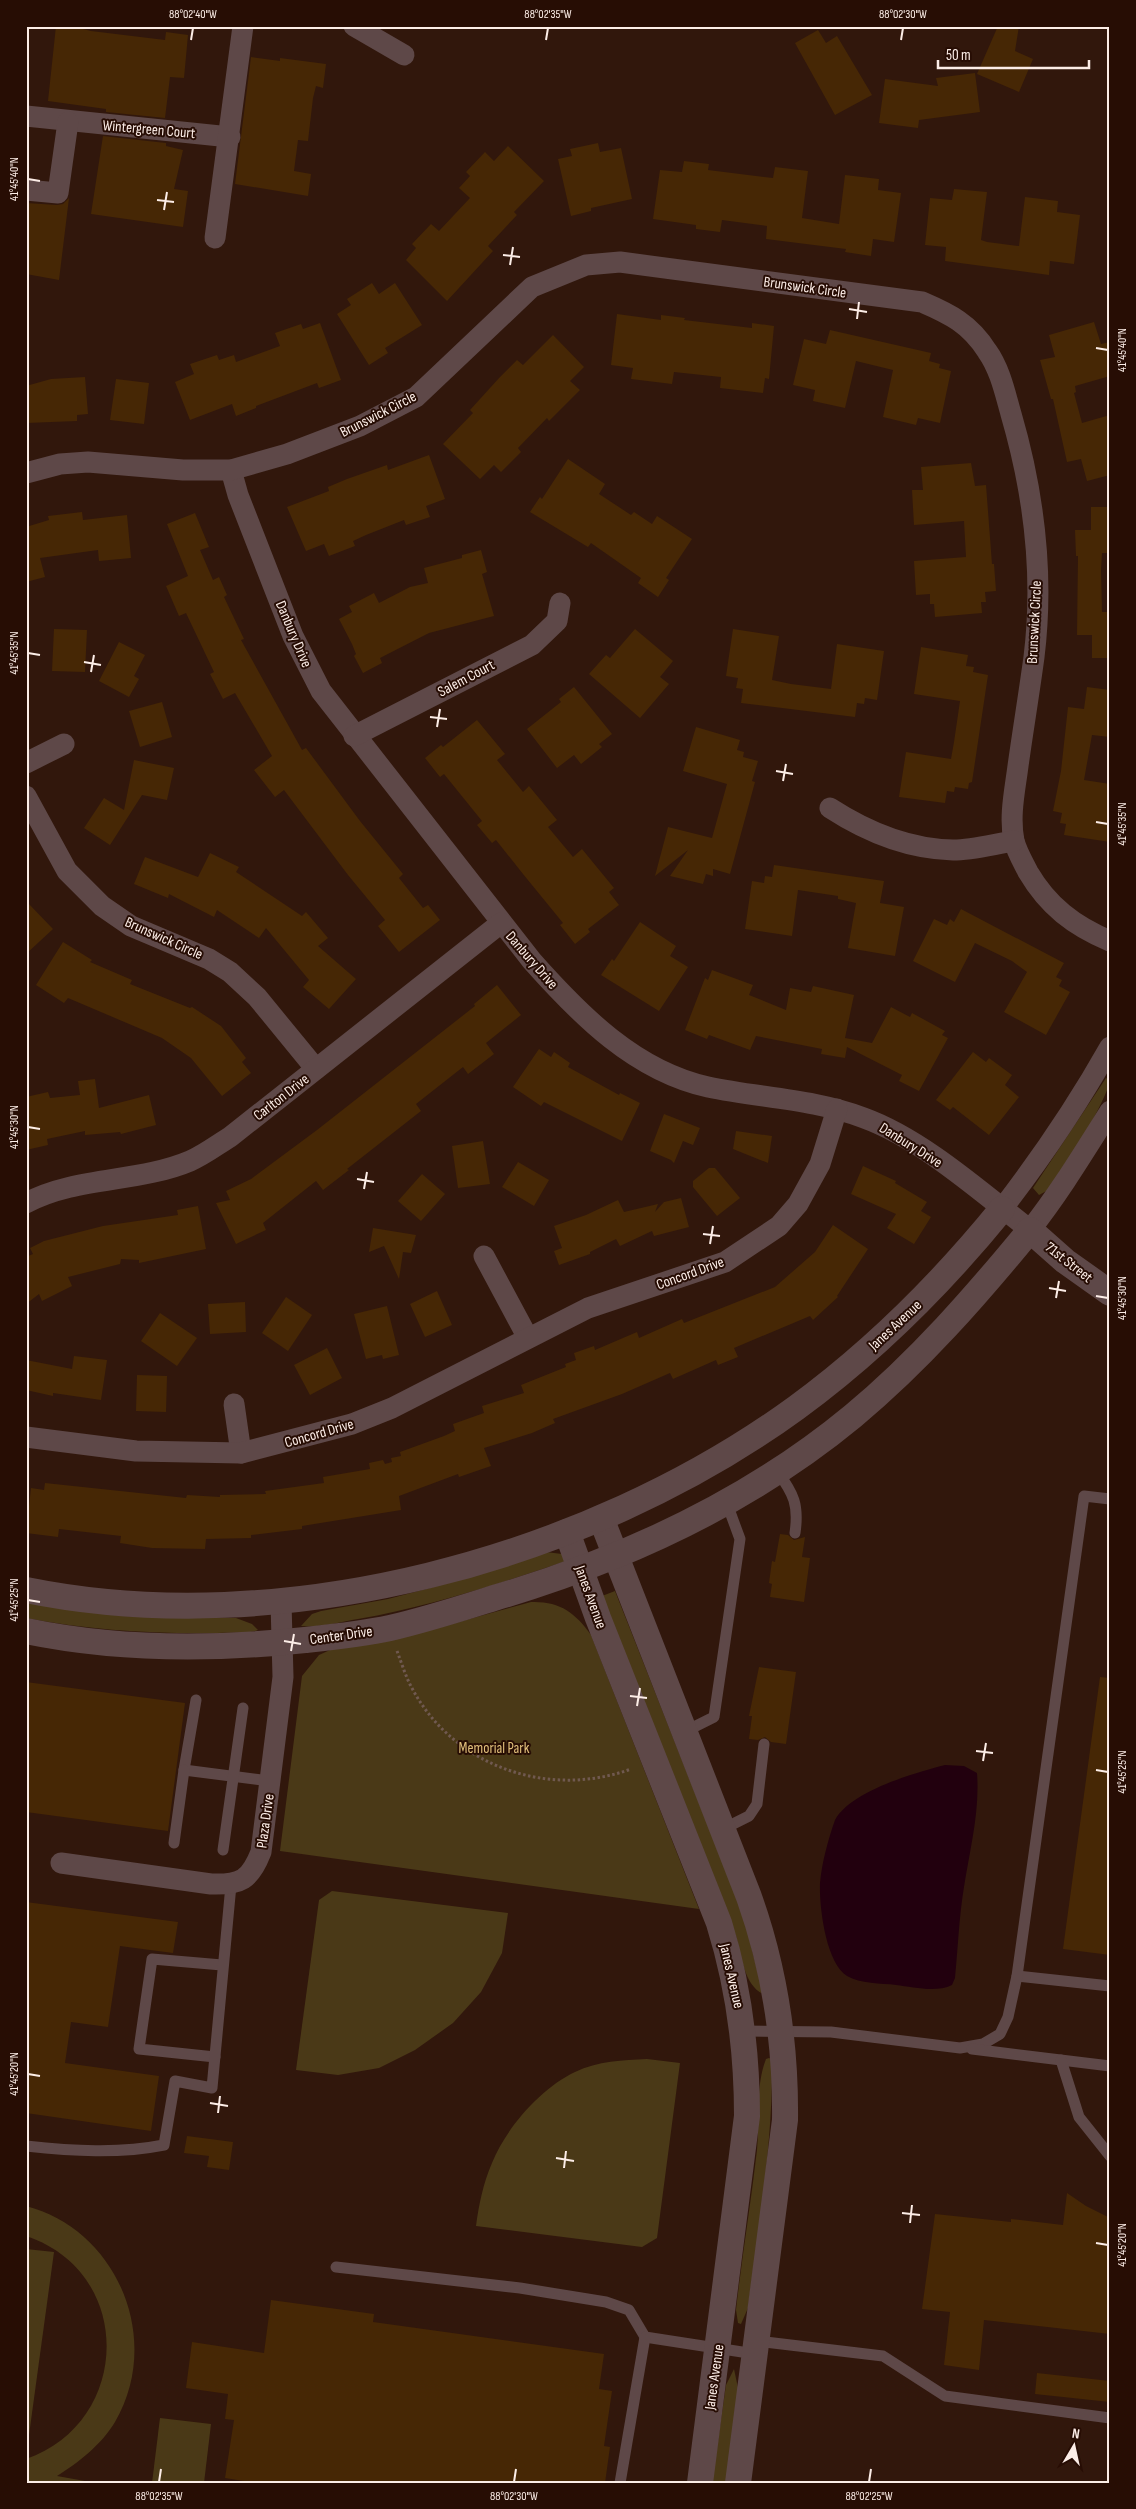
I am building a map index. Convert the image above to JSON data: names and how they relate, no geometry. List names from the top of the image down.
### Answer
{
  "streets": {
    "street": [
      "Wintergreen Court",
      "Brunswick Circle",
      "Danbury Drive",
      "Salem Court",
      "Carlton Drive",
      "71st Street",
      "Concord Drive",
      "Janes Avenue",
      "Center Drive",
      "Plaza Drive"
    ]
  },
  "crossings": [
    ["Brunswick Circle", "Danbury Drive"],
    ["Brunswick Circle", "Carlton Drive"],
    ["Danbury Drive", "Salem Court"],
    ["Danbury Drive", "Carlton Drive"],
    ["Danbury Drive", "71st Street"],
    ["Danbury Drive", "Concord Drive"],
    ["Danbury Drive", "Janes Avenue"],
    ["Janes Avenue", "Center Drive"],
    ["Center Drive", "Plaza Drive"]
  ],
  "parks": ["Memorial Park"],
  "scale_bar": "50 m",
  "north": "top",
  "coordinates": [
    "88°02'40\"W",
    "88°02'35\"W",
    "88°02'30\"W",
    "41°45'40\"N",
    "41°45'35\"N",
    "41°45'30\"N",
    "41°45'25\"N",
    "41°45'20\"N",
    "88°02'25\"W"
  ]
}
